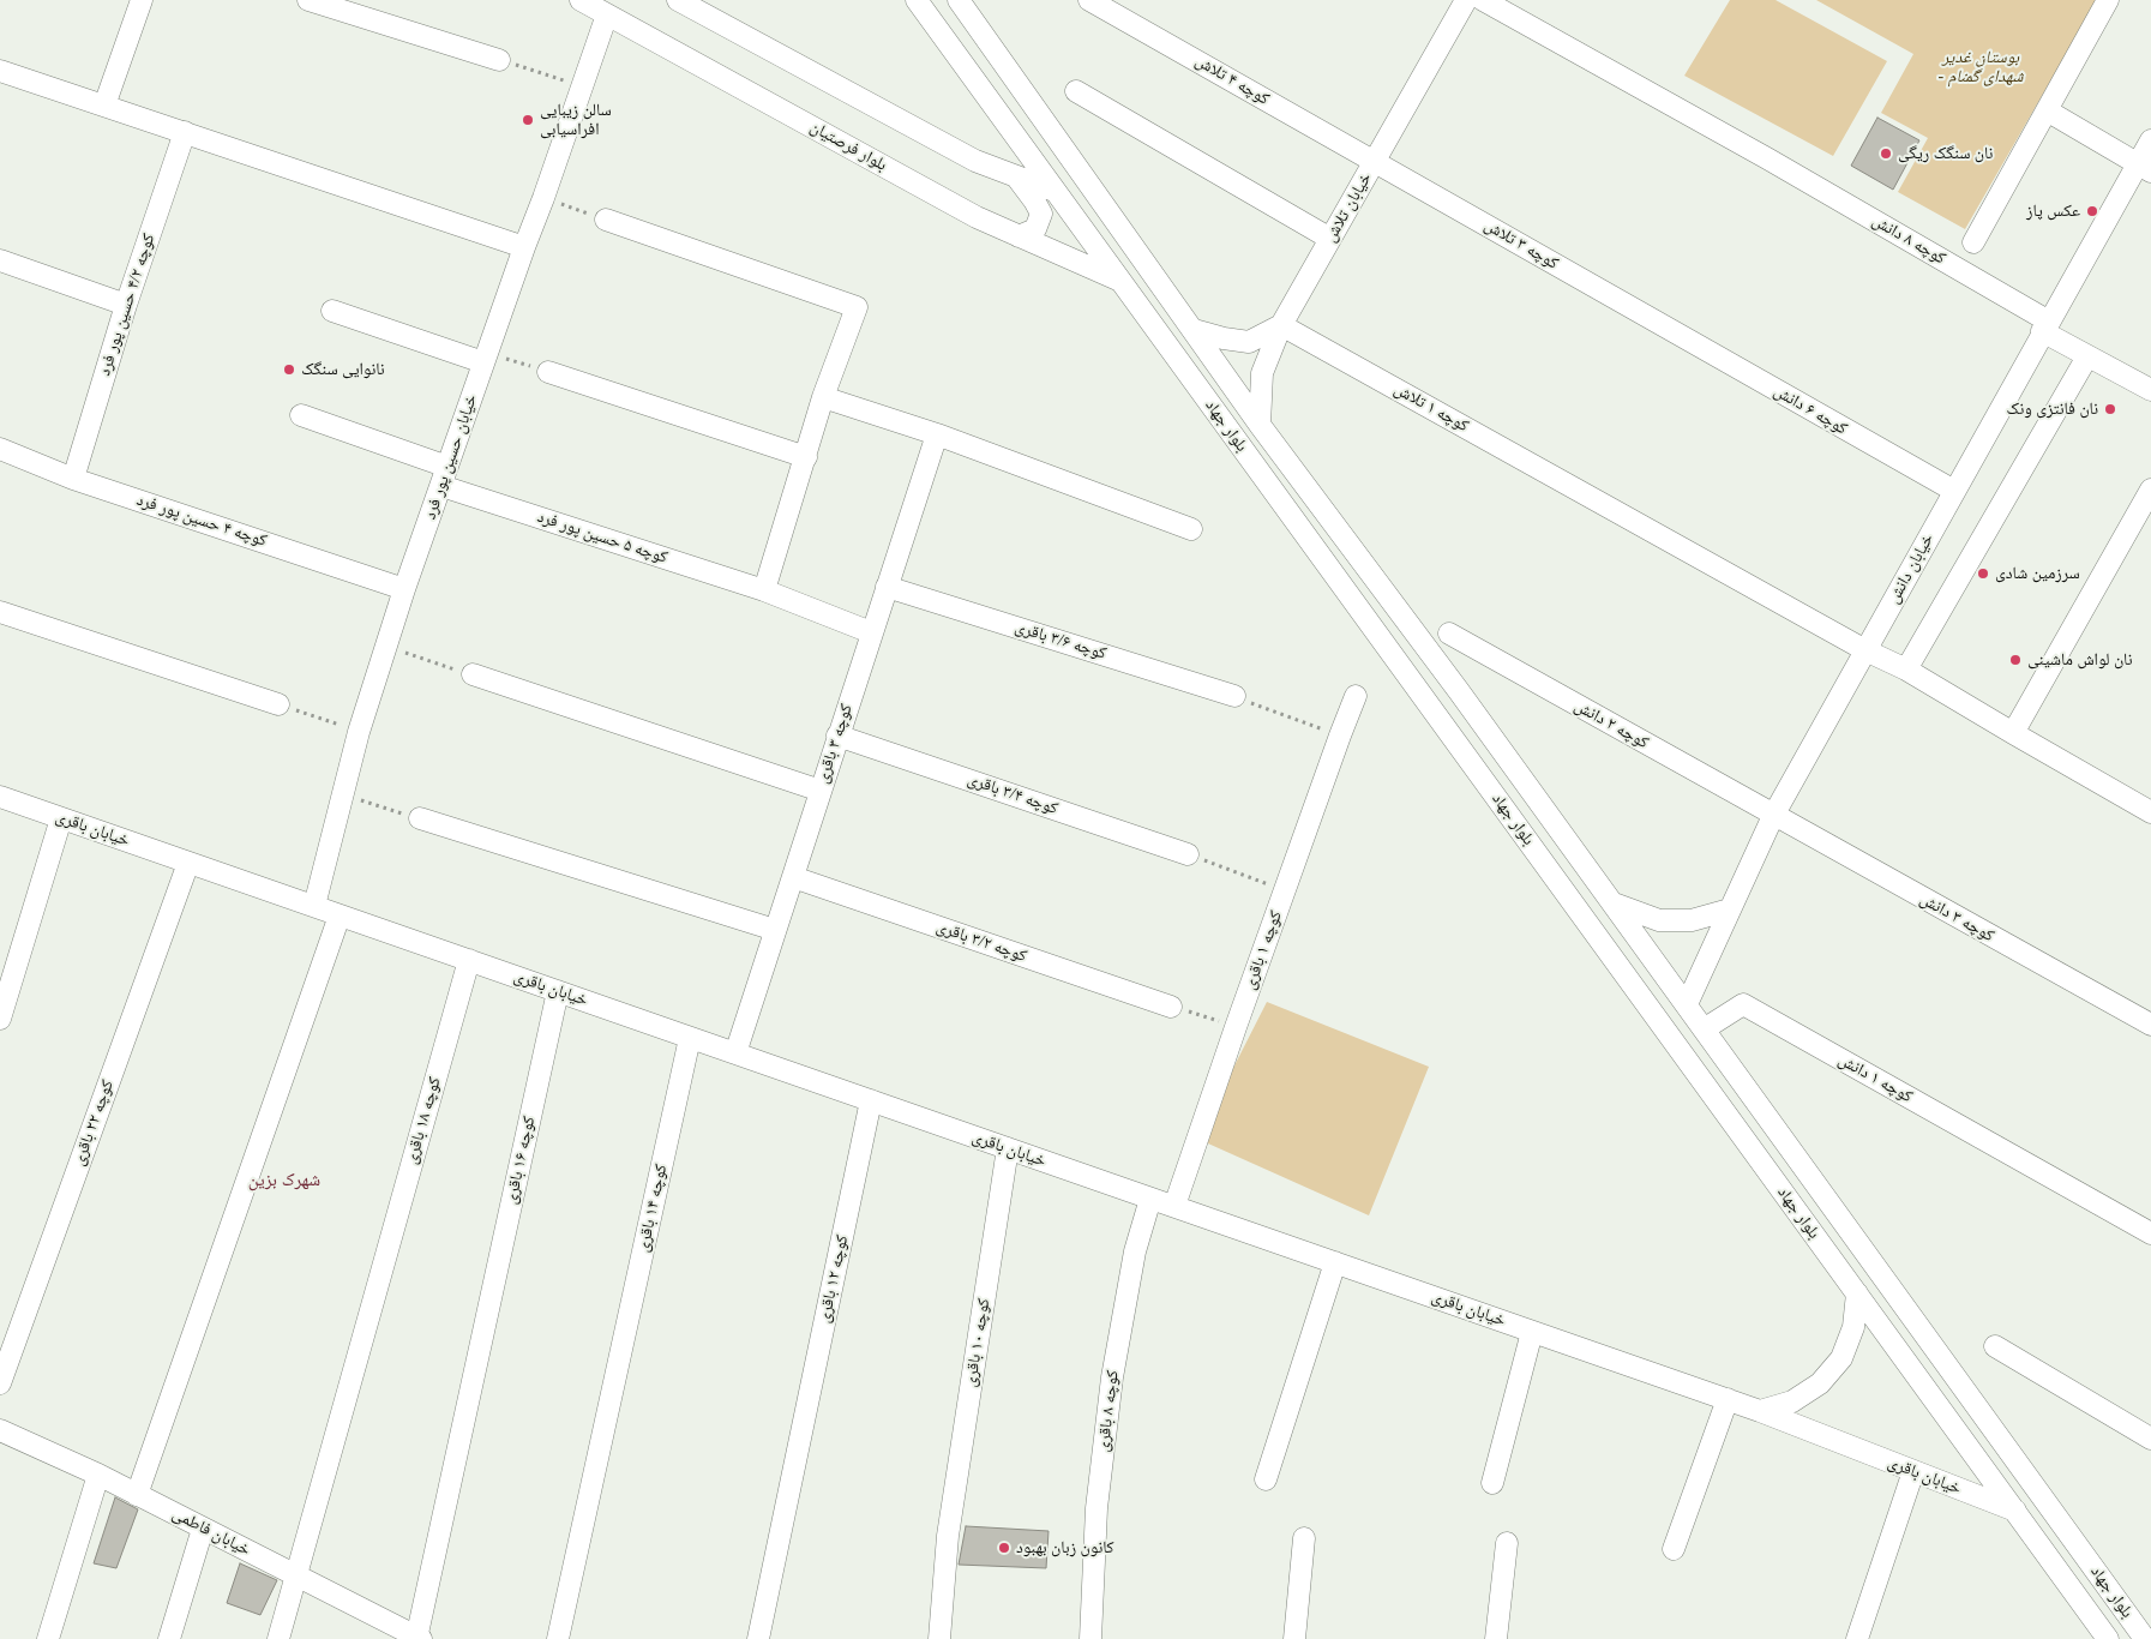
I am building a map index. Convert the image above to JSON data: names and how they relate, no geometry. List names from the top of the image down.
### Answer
{
  "streets": {
    "street": [
      "کوچه ۴ تلاش",
      "بلوار فرصتیان",
      "خیابان تلاش",
      "کوچه ۸ دانش",
      "کوچه ۳ تلاش",
      "کوچه ۴/۲ حسین پور فرد",
      "کوچه ۱ تلاش",
      "کوچه ۶ دانش",
      "بلوار جهاد",
      "خیابان حسین پور فرد",
      "کوچه ۴ حسین پور فرد",
      "کوچه ۵ حسین پور فرد",
      "خیابان دانش",
      "کوچه ۳/۶ باقری",
      "کوچه ۲ دانش",
      "کوچه ۳ باقری",
      "کوچه ۳/۴ باقری",
      "خیابان باقری",
      "کوچه ۳ دانش",
      "کوچه ۳/۲ باقری",
      "کوچه ۱ باقری",
      "کوچه ۱ دانش",
      "کوچه ۱۸ باقری",
      "کوچه ۲۲ باقری",
      "کوچه ۱۶ باقری",
      "کوچه ۱۴ باقری",
      "کوچه ۱۲ باقری",
      "کوچه ۱۰ باقری",
      "کوچه ۸ باقری",
      "خیابان فاطمی"
    ]
  },
  "crossings": [
    ["کوچه ۴ تلاش", "خیابان تلاش"],
    ["کوچه ۴ تلاش", "کوچه ۳ تلاش"],
    ["بلوار فرصتیان", "بلوار جهاد"],
    ["بلوار فرصتیان", "خیابان حسین پور فرد"],
    ["خیابان تلاش", "کوچه ۳ تلاش"],
    ["خیابان تلاش", "کوچه ۱ تلاش"],
    ["خیابان تلاش", "بلوار جهاد"],
    ["کوچه ۸ دانش", "خیابان دانش"],
    ["کوچه ۳ تلاش", "کوچه ۶ دانش"],
    ["کوچه ۴/۲ حسین پور فرد", "کوچه ۴ حسین پور فرد"],
    ["کوچه ۱ تلاش", "خیابان دانش"],
    ["کوچه ۶ دانش", "خیابان دانش"],
    ["بلوار جهاد", "خیابان دانش"],
    ["بلوار جهاد", "خیابان باقری"],
    ["بلوار جهاد", "کوچه ۱ دانش"],
    ["خیابان حسین پور فرد", "کوچه ۴ حسین پور فرد"],
    ["خیابان حسین پور فرد", "کوچه ۵ حسین پور فرد"],
    ["خیابان حسین پور فرد", "خیابان باقری"],
    ["کوچه ۵ حسین پور فرد", "کوچه ۳ باقری"],
    ["خیابان دانش", "کوچه ۲ دانش"],
    ["خیابان دانش", "کوچه ۳ دانش"],
    ["کوچه ۳/۶ باقری", "کوچه ۳ باقری"],
    ["کوچه ۲ دانش", "کوچه ۳ دانش"],
    ["کوچه ۳ باقری", "کوچه ۳/۴ باقری"],
    ["کوچه ۳ باقری", "خیابان باقری"],
    ["کوچه ۳ باقری", "کوچه ۳/۲ باقری"],
    ["خیابان باقری", "کوچه ۱ باقری"],
    ["خیابان باقری", "کوچه ۱۸ باقری"],
    ["خیابان باقری", "کوچه ۲۲ باقری"],
    ["خیابان باقری", "کوچه ۱۶ باقری"],
    ["خیابان باقری", "کوچه ۱۴ باقری"],
    ["خیابان باقری", "کوچه ۱۲ باقری"],
    ["خیابان باقری", "کوچه ۱۰ باقری"],
    ["خیابان باقری", "کوچه ۸ باقری"],
    ["کوچه ۱۸ باقری", "خیابان فاطمی"],
    ["کوچه ۱۶ باقری", "خیابان فاطمی"]
  ],
  "districts": ["شهرک بزین"],
  "parks": ["بوستان غدیر - شهدای گمنام"],
  "places": [
    "سالن زیبایی افراسیابی",
    "نان سنگک ریگی",
    "عکس پاز",
    "نانوایی سنگک",
    "نان فانتزى ونک",
    "سرزمین شادی",
    "نان لواش ماشينى",
    "کانون زبان بهبود"
  ]
}
